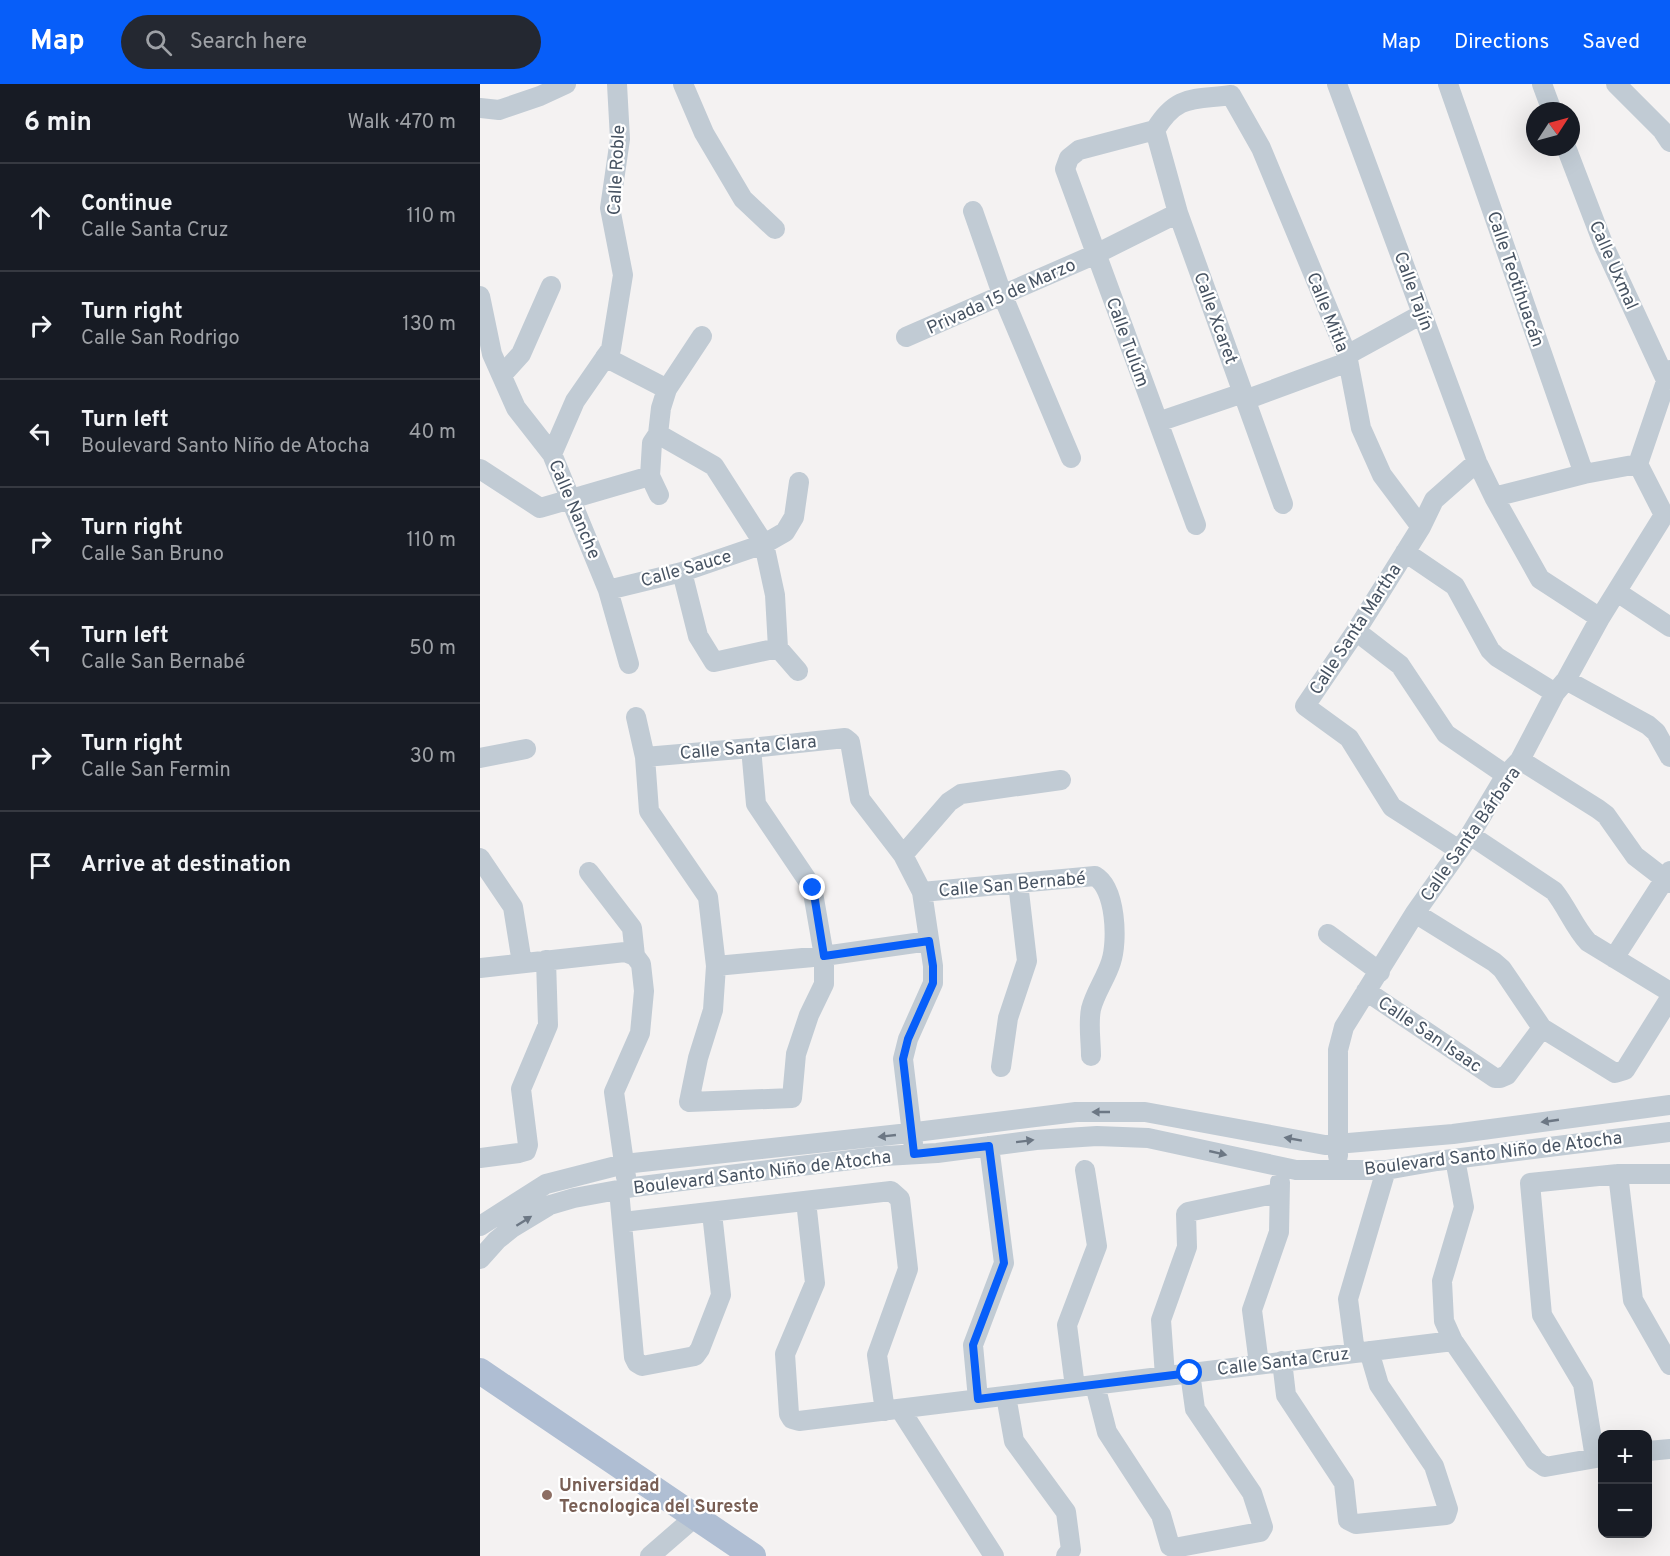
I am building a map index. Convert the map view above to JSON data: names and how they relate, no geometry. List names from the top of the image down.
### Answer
{
  "streets": {
    "street": [
      "Calle Roble",
      "Calle Uxmal",
      "Calle Teotihuacán",
      "Calle Tajín",
      "Privada 15 de Marzo",
      "Calle Mitla",
      "Calle Xcaret",
      "Calle Tulúm",
      "Calle Nanche",
      "Calle Sauce",
      "Calle Santa Martha",
      "Calle Santa Clara",
      "Calle Santa Bárbara",
      "Calle San Bernabé",
      "Calle San Isaac",
      "Boulevard Santo Niño de Atocha",
      "Calle Santa Cruz"
    ]
  },
  "crossings": [
    ["Calle Roble", "Calle Nanche"],
    ["Calle Tajín", "Calle Santa Martha"],
    ["Calle Tajín", "Calle Santa Bárbara"],
    ["Privada 15 de Marzo", "Calle Xcaret"],
    ["Privada 15 de Marzo", "Calle Tulúm"],
    ["Calle Mitla", "Calle Santa Martha"],
    ["Calle Xcaret", "Calle Tulúm"],
    ["Calle Nanche", "Calle Sauce"],
    ["Calle Santa Martha", "Calle Santa Bárbara"],
    ["Calle Santa Bárbara", "Calle San Isaac"],
    ["Calle Santa Bárbara", "Boulevard Santo Niño de Atocha"]
  ],
  "places": ["Universidad Tecnologica del Sureste"],
  "north": "top right",
  "page": {
    "header": "Map",
    "search": "Search here",
    "nav": ["Map", "Directions", "Saved"],
    "heading": ["6 min", "Walk · 470 m"],
    "list": [
      ["Continue", "Calle Santa Cruz", "110 m"],
      ["Turn right", "Calle San Rodrigo", "130 m"],
      ["Turn left", "Boulevard Santo Niño de Atocha", "40 m"],
      ["Turn right", "Calle San Bruno", "110 m"],
      ["Turn left", "Calle San Bernabé", "50 m"],
      ["Turn right", "Calle San Fermin", "30 m"],
      "Arrive at destination"
    ],
    "map_buttons": ["+", "−"]
  }
}
